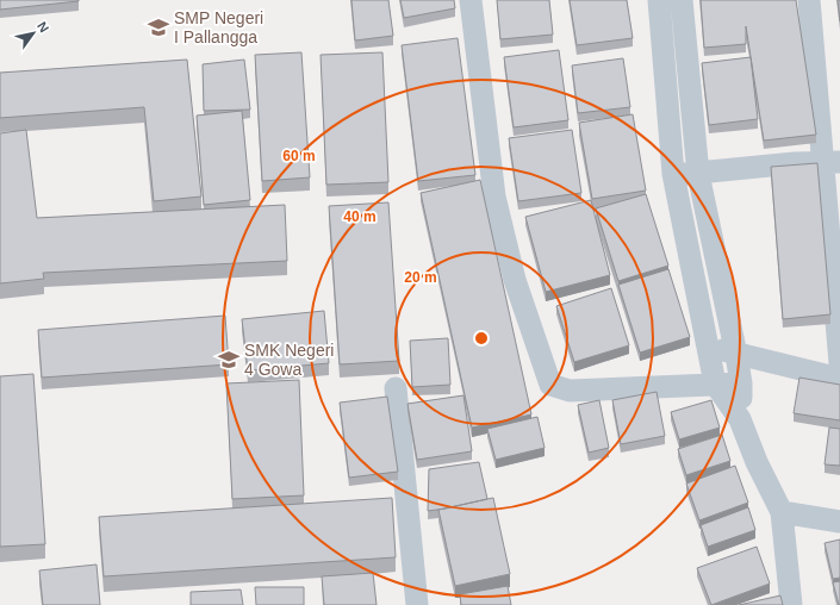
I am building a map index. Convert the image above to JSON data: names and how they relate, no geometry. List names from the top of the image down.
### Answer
{
  "places": {
    "school or university": ["SMP Negeri I Pallangga", "SMK Negeri 4 Gowa"]
  },
  "north": "top right",
  "rings": ["60 m", "40 m", "20 m"]
}
